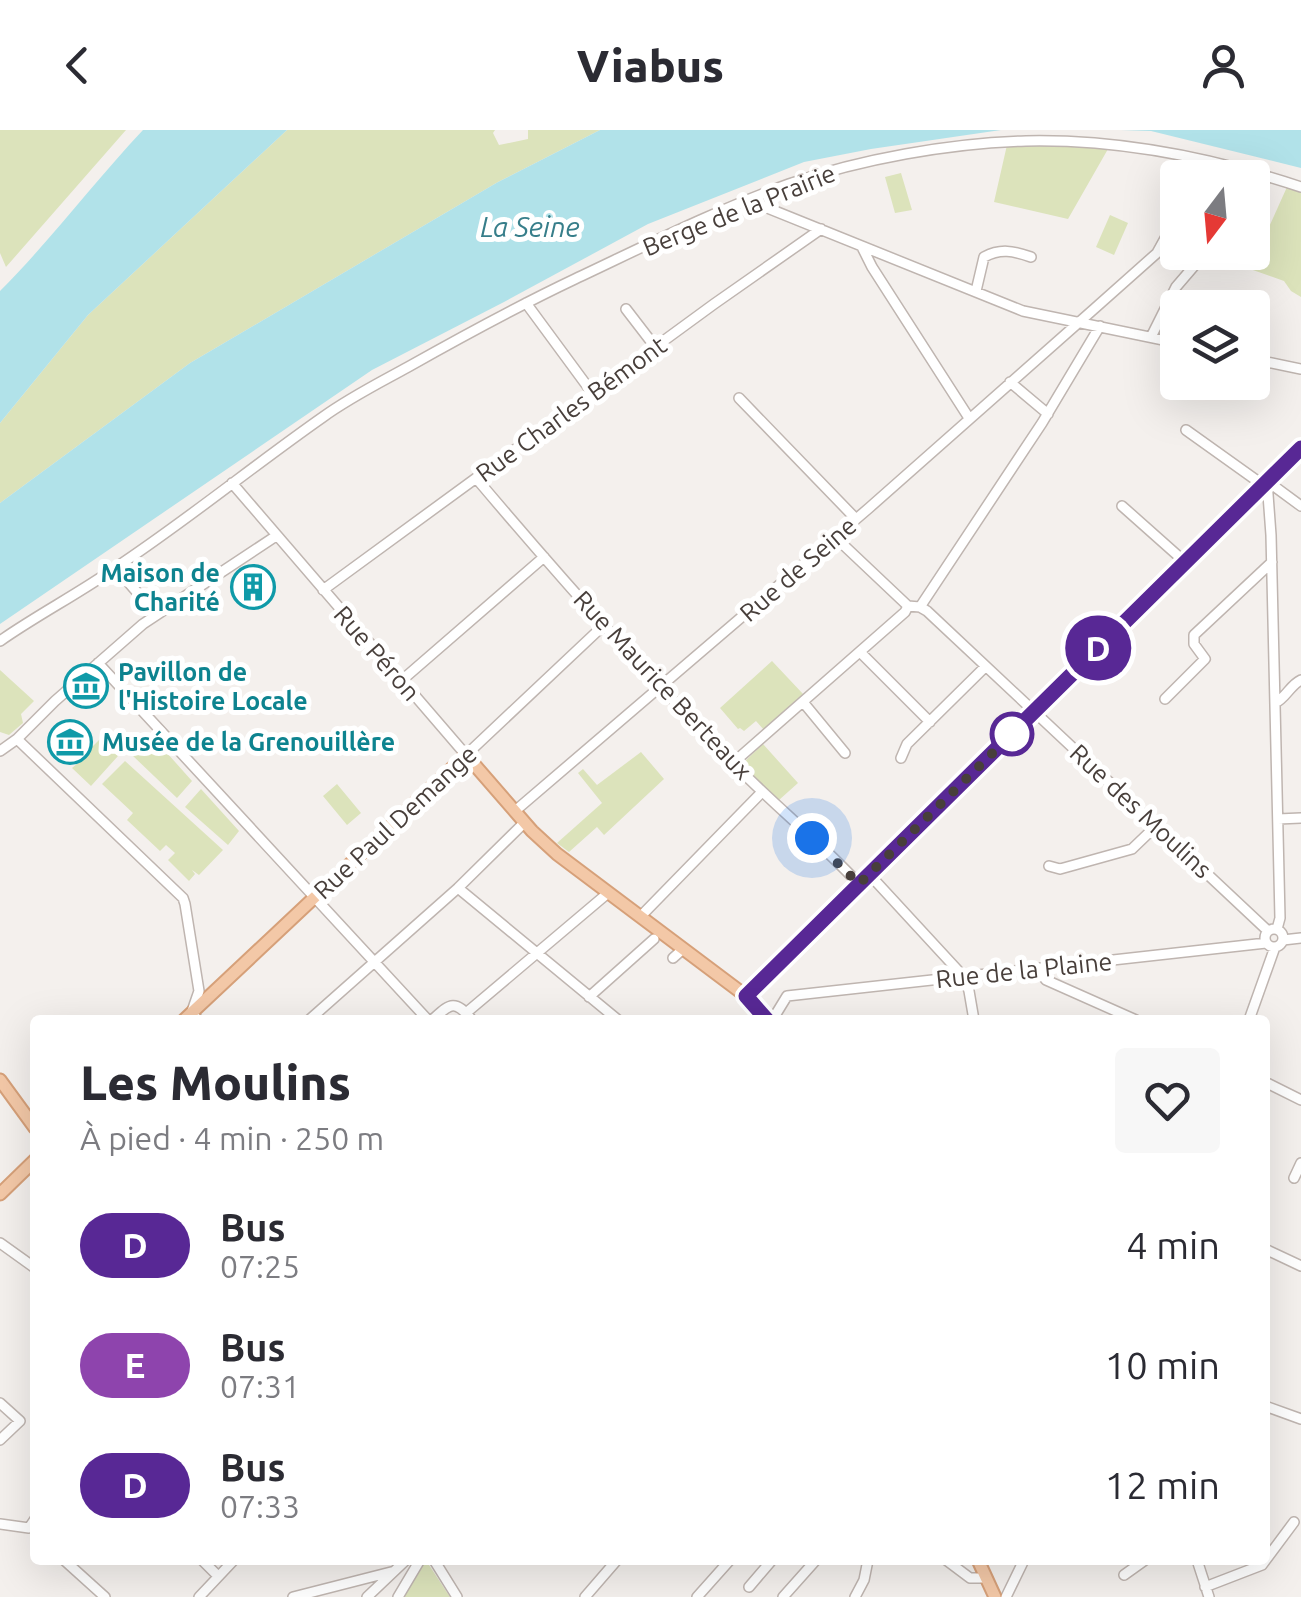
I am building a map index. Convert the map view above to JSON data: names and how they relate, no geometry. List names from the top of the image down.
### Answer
{
  "streets": {
    "main road": ["Rue Péron", "Rue Paul Demange"],
    "street": [
      "Berge de la Prairie",
      "Rue Charles Bémont",
      "Rue de Seine",
      "Rue Maurice Berteaux",
      "Rue des Moulins",
      "Rue de la Plaine"
    ]
  },
  "crossings": [
    ["Berge de la Prairie", "Rue Péron"],
    ["Rue Charles Bémont", "Rue Péron"],
    ["Rue Charles Bémont", "Rue Maurice Berteaux"],
    ["Rue de Seine", "Rue Péron"],
    ["Rue de Seine", "Rue Maurice Berteaux"],
    ["Rue de Seine", "Rue des Moulins"],
    ["Rue Péron", "Rue Paul Demange"],
    ["Rue Maurice Berteaux", "Rue Paul Demange"],
    ["Rue des Moulins", "Rue de la Plaine"]
  ],
  "water": ["La Seine"],
  "places": {
    "building": ["Maison de Charité"],
    "museum": ["Pavillon de l'Histoire Locale", "Musée de la Grenouillère"]
  },
  "lines": ["bus line D"],
  "north": "bottom",
  "page": {
    "header": "Viabus",
    "on_map": "D",
    "heading": ["Les Moulins", "À pied · 4 min · 250 m"],
    "list": [
      {
        "mark": "D",
        "name": "Bus",
        "note": "07:25",
        "value": "4 min"
      },
      {
        "mark": "E",
        "name": "Bus",
        "note": "07:31",
        "value": "10 min"
      },
      {
        "mark": "D",
        "name": "Bus",
        "note": "07:33",
        "value": "12 min"
      }
    ]
  }
}
